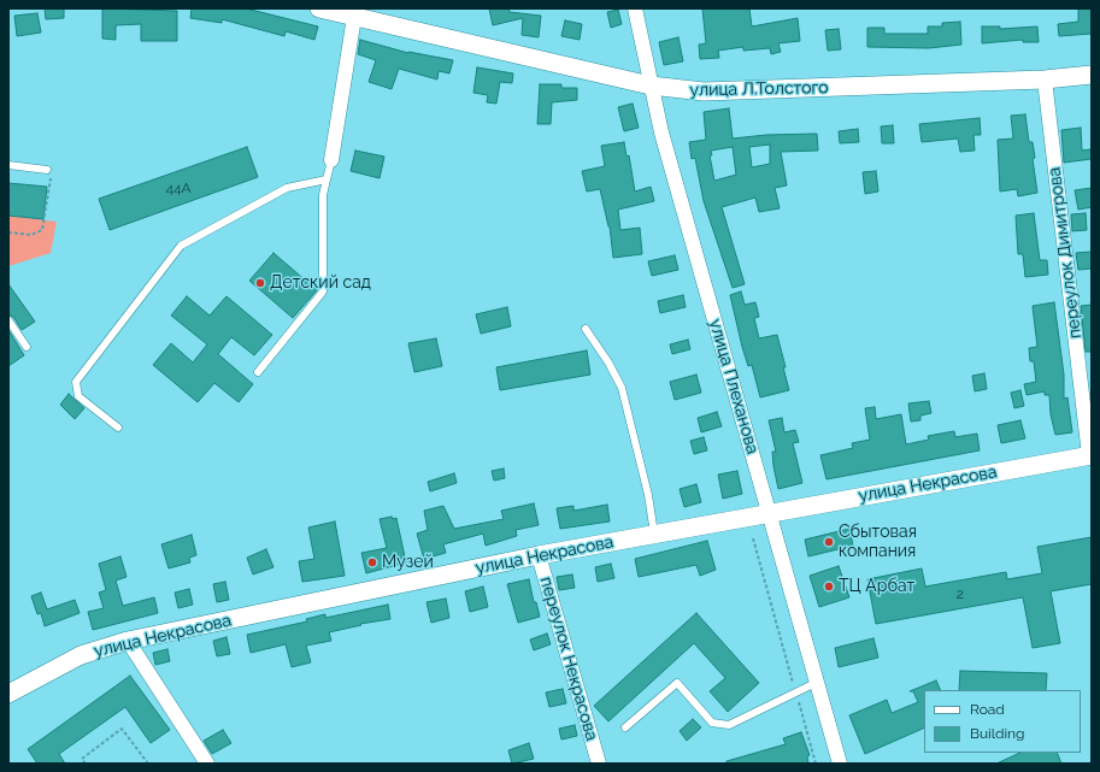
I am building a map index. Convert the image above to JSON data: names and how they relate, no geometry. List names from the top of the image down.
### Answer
{
  "streets": {
    "street": [
      "улица Л.Толстого",
      "переулок Димитрова",
      "улица Плеханова",
      "улица Некрасова",
      "переулок Некрасова"
    ]
  },
  "crossings": [
    ["улица Л.Толстого", "переулок Димитрова"],
    ["улица Л.Толстого", "улица Плеханова"],
    ["переулок Димитрова", "улица Некрасова"],
    ["улица Плеханова", "улица Некрасова"],
    ["улица Некрасова", "переулок Некрасова"]
  ],
  "places": [
    "Детский сад",
    "Сбытовая компания",
    "Музей",
    "ТЦ Арбат"
  ],
  "house_numbers": ["44А", "2"],
  "legend": ["Road", "Building"]
}
